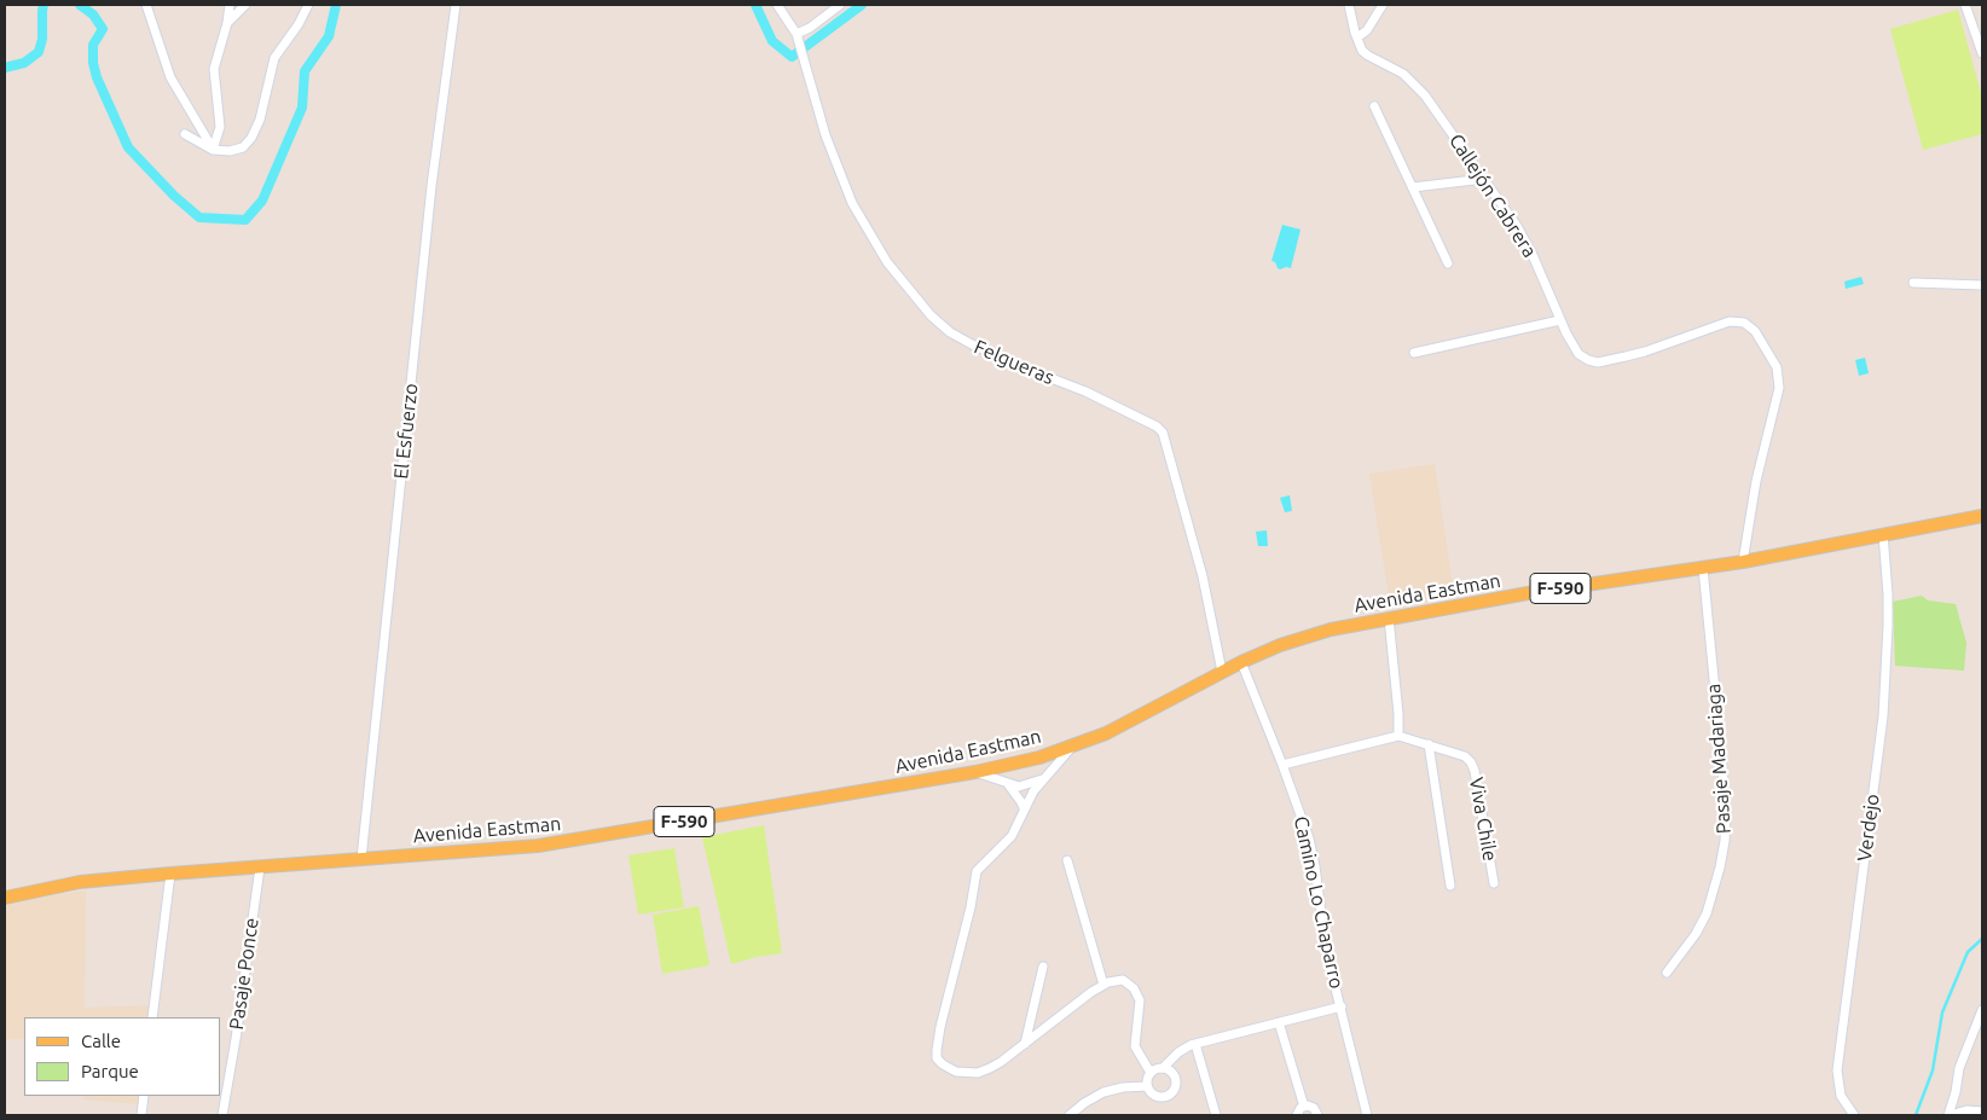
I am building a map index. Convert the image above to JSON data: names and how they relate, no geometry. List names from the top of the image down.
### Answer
{
  "streets": {
    "main road": ["F-590", "Avenida Eastman"],
    "street": [
      "Callejón Cabrera",
      "Felgueras",
      "El Esfuerzo",
      "Pasaje Madariaga",
      "Viva Chile",
      "Verdejo",
      "Camino Lo Chaparro",
      "Pasaje Ponce"
    ]
  },
  "crossings": [
    ["Callejón Cabrera", "Avenida Eastman"],
    ["Felgueras", "Avenida Eastman"],
    ["El Esfuerzo", "Avenida Eastman"],
    ["Avenida Eastman", "Pasaje Madariaga"],
    ["Avenida Eastman", "Verdejo"],
    ["Avenida Eastman", "Camino Lo Chaparro"],
    ["Avenida Eastman", "Pasaje Ponce"],
    ["Viva Chile", "Camino Lo Chaparro"]
  ],
  "legend": ["Calle", "Parque"]
}
